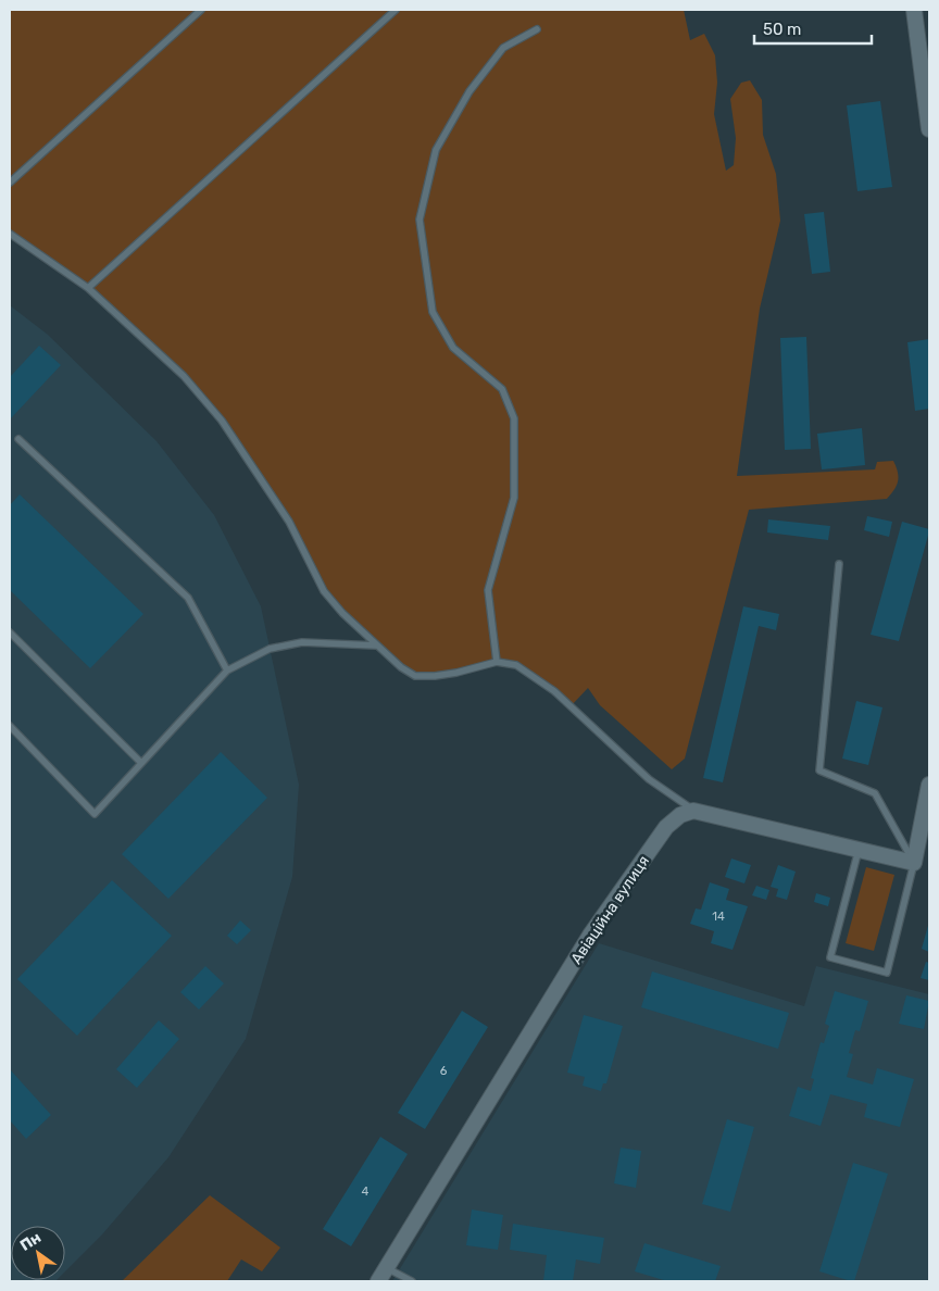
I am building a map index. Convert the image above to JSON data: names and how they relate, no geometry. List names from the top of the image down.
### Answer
{
  "streets": {
    "street": ["Авіаційна вулиця"]
  },
  "house_numbers": ["14", "6", "4"],
  "scale_bar": "50 m",
  "north": "top left"
}
